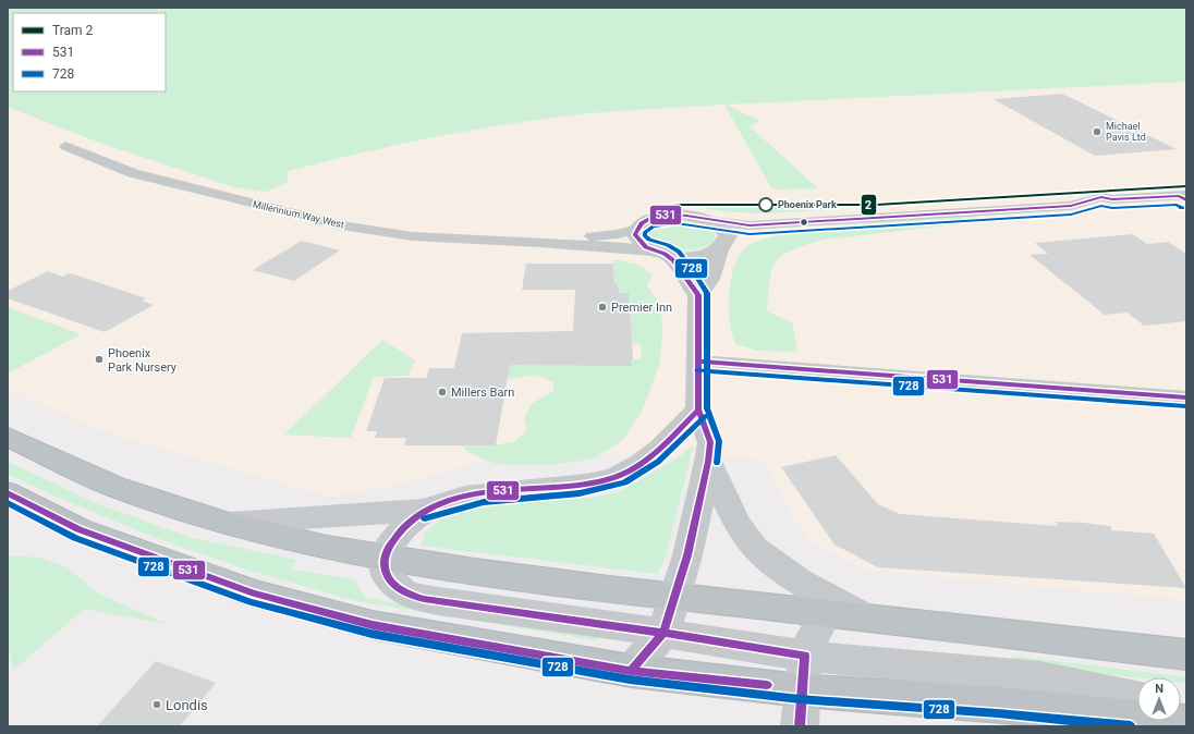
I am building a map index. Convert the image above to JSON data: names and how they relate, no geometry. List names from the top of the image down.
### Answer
{
  "streets": {
    "street": ["Millennium Way West"]
  },
  "places": [
    "Michael Pavis Ltd",
    "Phoenix Park",
    "Premier Inn",
    "Phoenix Park Nursery",
    "Millers Barn",
    "Londis"
  ],
  "lines": ["tram line 2", "transit line 531", "transit line 728"],
  "legend": ["Tram 2", "531", "728"],
  "north": "top"
}
